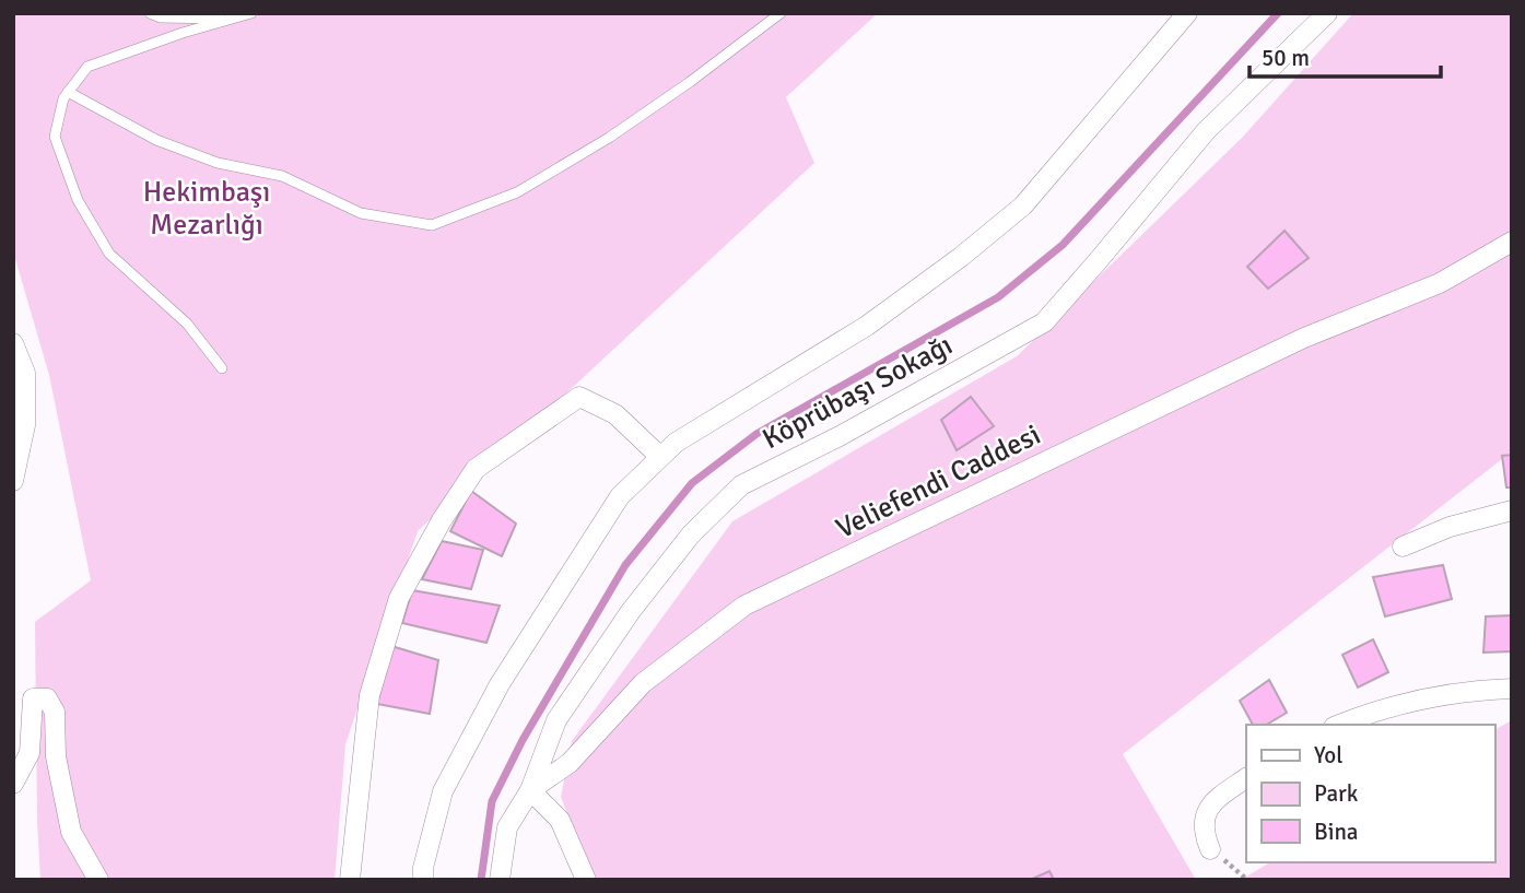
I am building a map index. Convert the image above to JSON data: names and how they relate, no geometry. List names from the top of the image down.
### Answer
{
  "streets": {
    "street": ["Köprübaşı Sokağı", "Veliefendi Caddesi"]
  },
  "crossings": [
    ["Köprübaşı Sokağı", "Veliefendi Caddesi"]
  ],
  "parks": ["Hekimbaşı Mezarlığı"],
  "legend": ["Yol", "Park", "Bina"],
  "scale_bar": "50 m"
}
